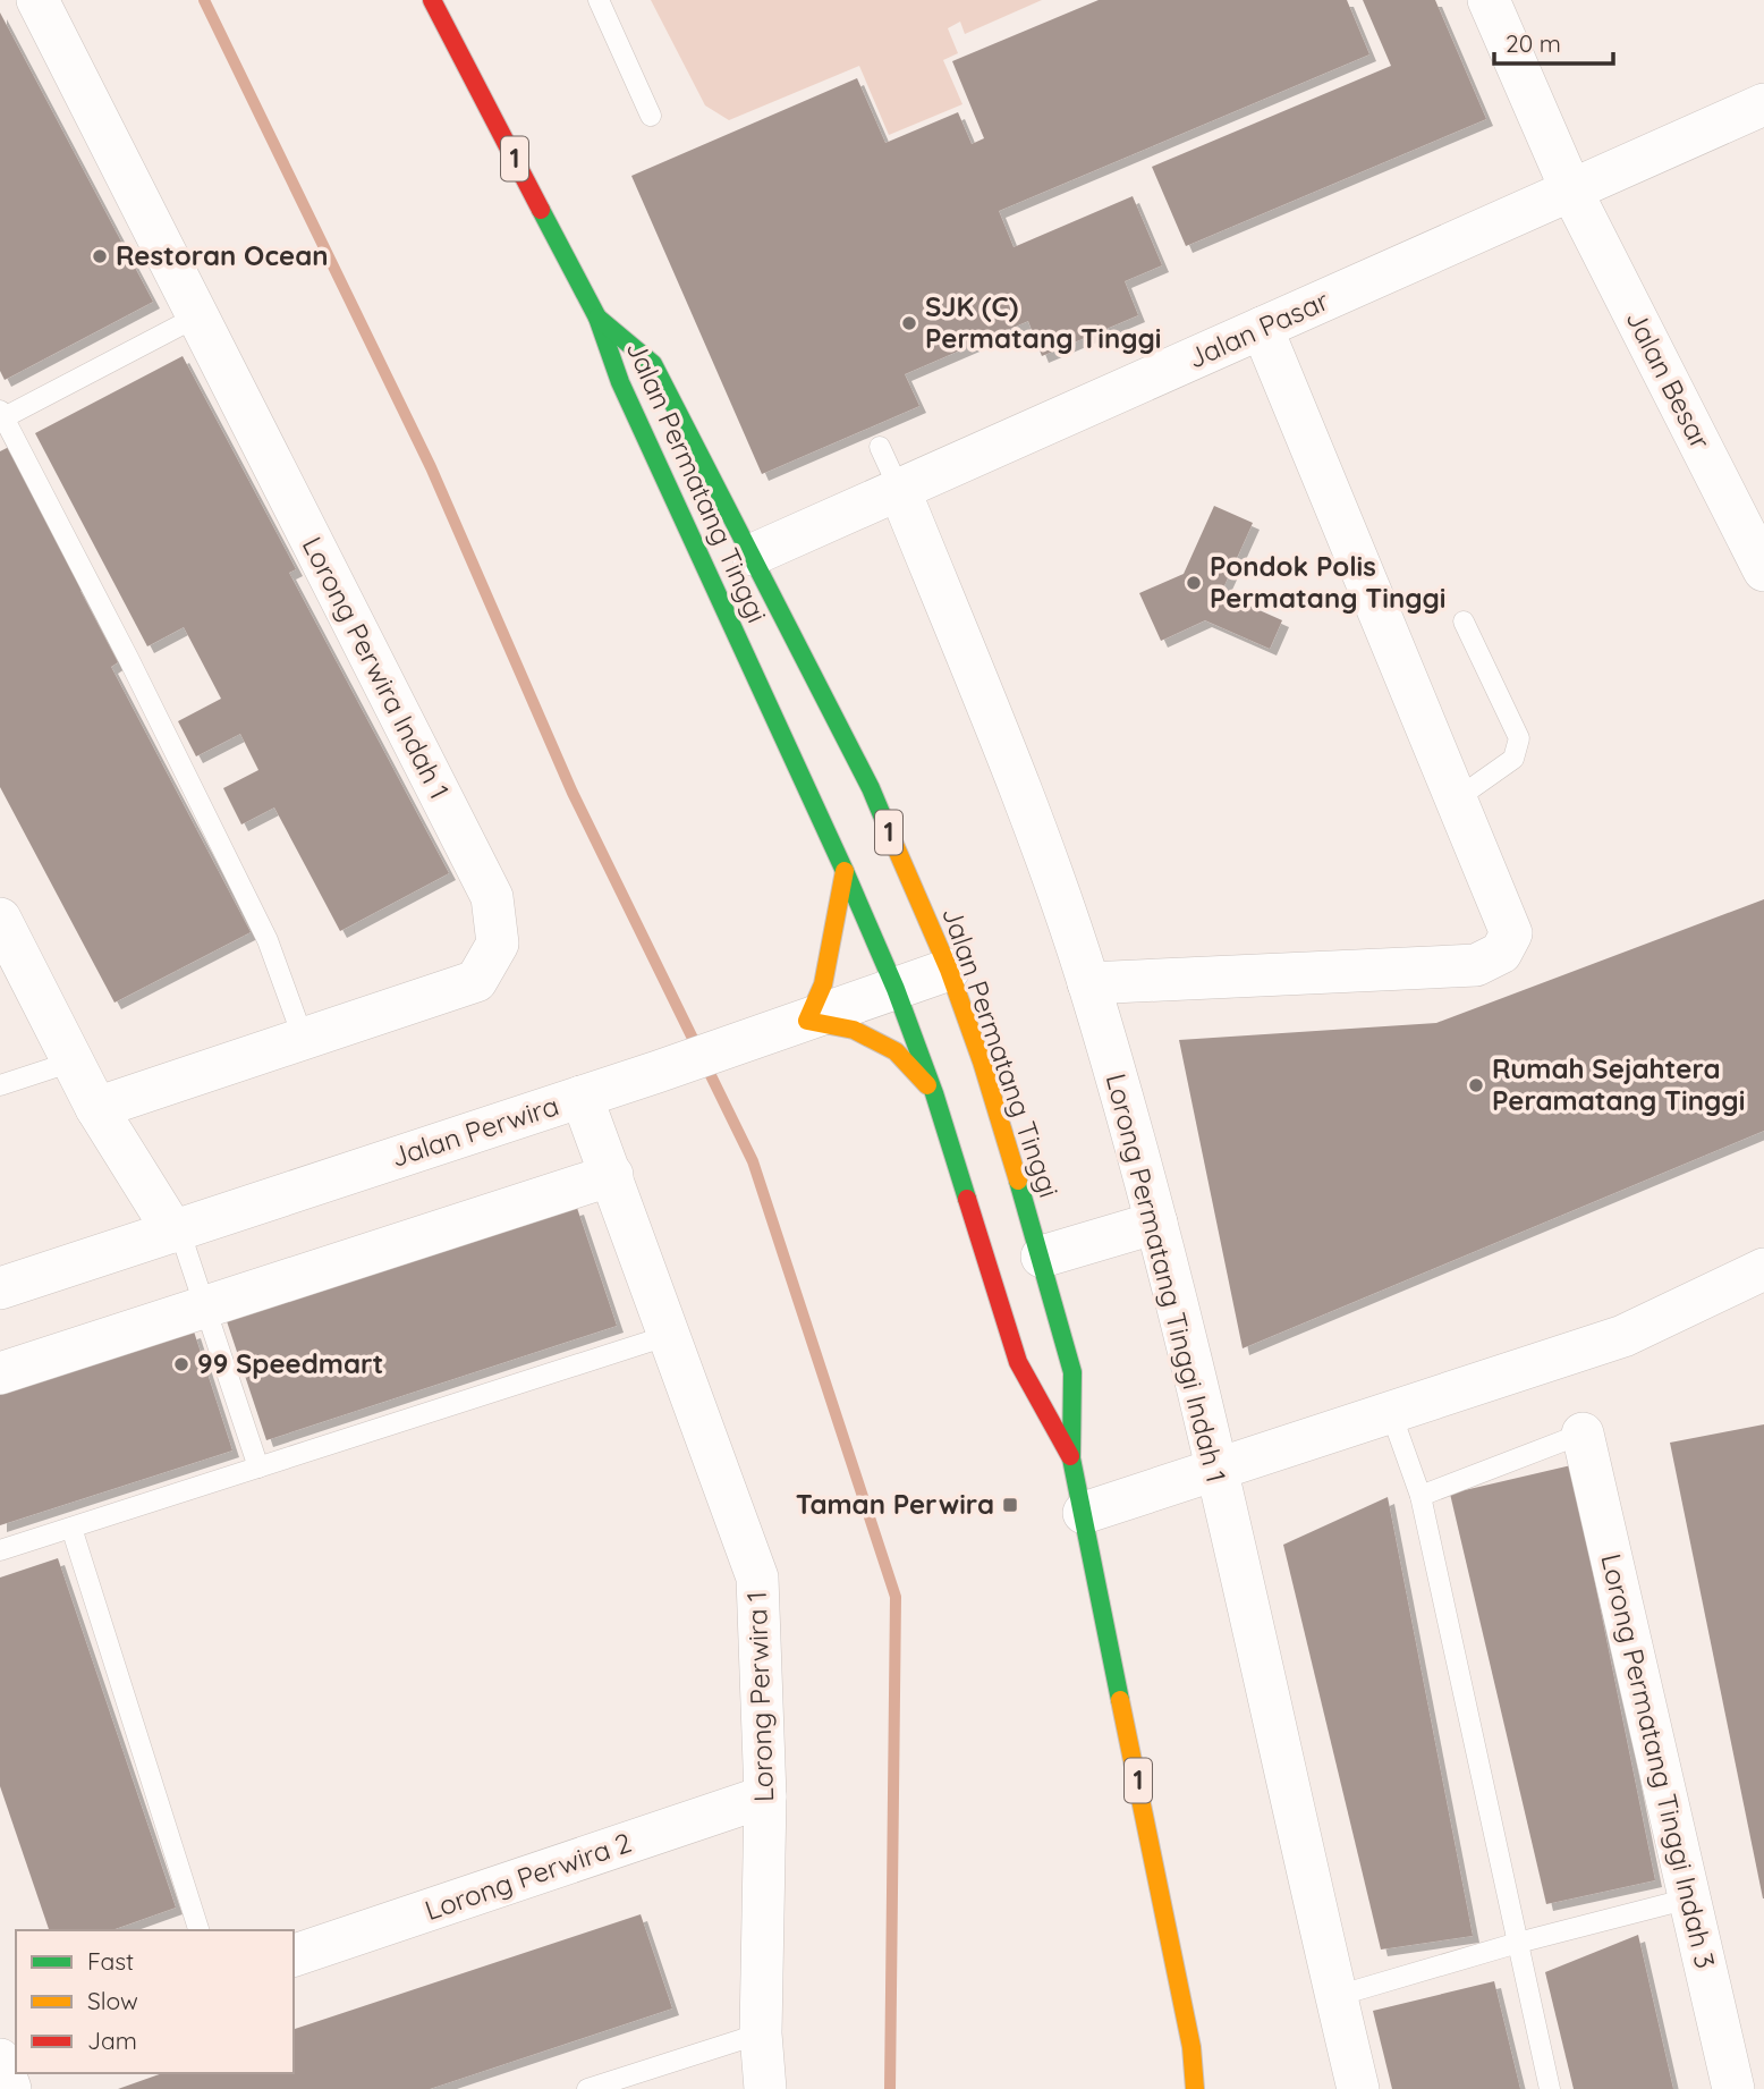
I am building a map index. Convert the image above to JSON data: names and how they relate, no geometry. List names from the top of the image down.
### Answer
{
  "streets": {
    "highway": ["1", "Jalan Permatang Tinggi"],
    "street": [
      "Jalan Pasar",
      "Jalan Besar",
      "Lorong Perwira Indah 1",
      "Jalan Perwira",
      "Lorong Permatang Tinggi Indah 1",
      "Lorong Perwira 1",
      "Lorong Permatang Tinggi Indah 3",
      "Lorong Perwira 2"
    ]
  },
  "crossings": [
    ["Jalan Pasar", "Jalan Besar"],
    ["Jalan Pasar", "Jalan Permatang Tinggi"],
    ["Jalan Pasar", "Lorong Permatang Tinggi Indah 1"],
    ["Jalan Permatang Tinggi", "Jalan Perwira"],
    ["Jalan Perwira", "Lorong Perwira 1"],
    ["Lorong Perwira 1", "Lorong Perwira 2"]
  ],
  "places": {
    "other": [
      "Restoran Ocean",
      "SJK (C) Permatang Tinggi",
      "Pondok Polis Permatang Tinggi",
      "Rumah Sejahtera Peramatang Tinggi",
      "99 Speedmart"
    ],
    "transit": ["Taman Perwira"]
  },
  "legend": ["Fast", "Slow", "Jam"],
  "scale_bar": "20 m"
}
